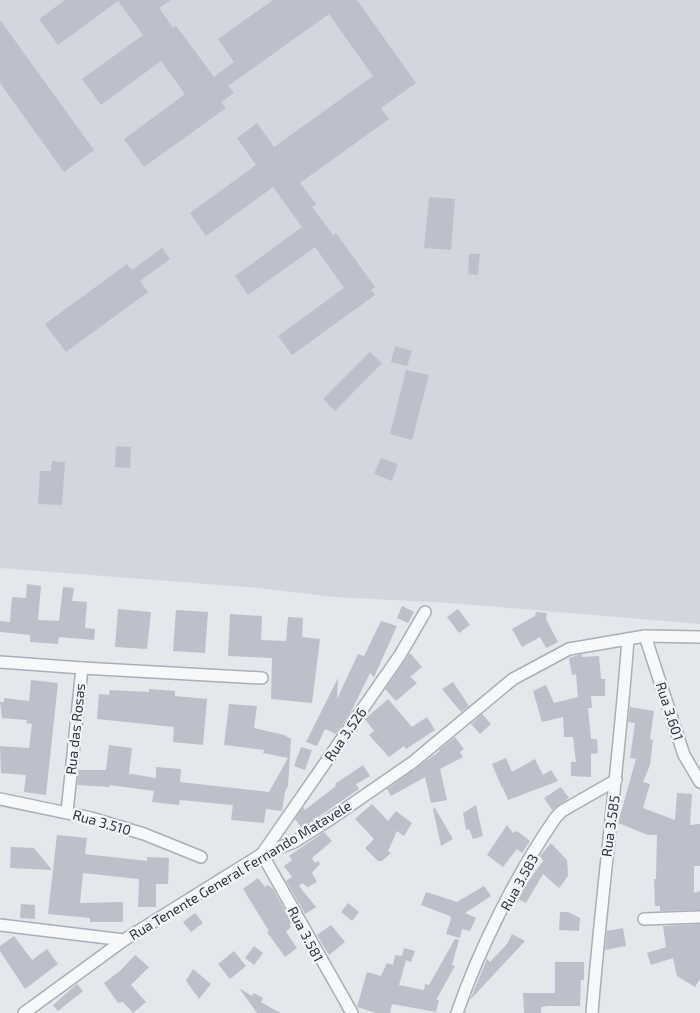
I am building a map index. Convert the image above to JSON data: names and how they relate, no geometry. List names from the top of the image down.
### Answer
{
  "streets": {
    "street": [
      "Rua 3.601",
      "Rua das Rosas",
      "Rua 3.526",
      "Rua 3.510",
      "Rua 3.585",
      "Rua Tenente General Fernando Matavele",
      "Rua 3.583",
      "Rua 3.581"
    ]
  },
  "crossings": [
    ["Rua 3.601", "Rua Tenente General Fernando Matavele"],
    ["Rua das Rosas", "Rua 3.510"],
    ["Rua 3.526", "Rua Tenente General Fernando Matavele"],
    ["Rua 3.526", "Rua 3.581"],
    ["Rua 3.585", "Rua Tenente General Fernando Matavele"],
    ["Rua 3.585", "Rua 3.583"],
    ["Rua Tenente General Fernando Matavele", "Rua 3.581"]
  ]
}
